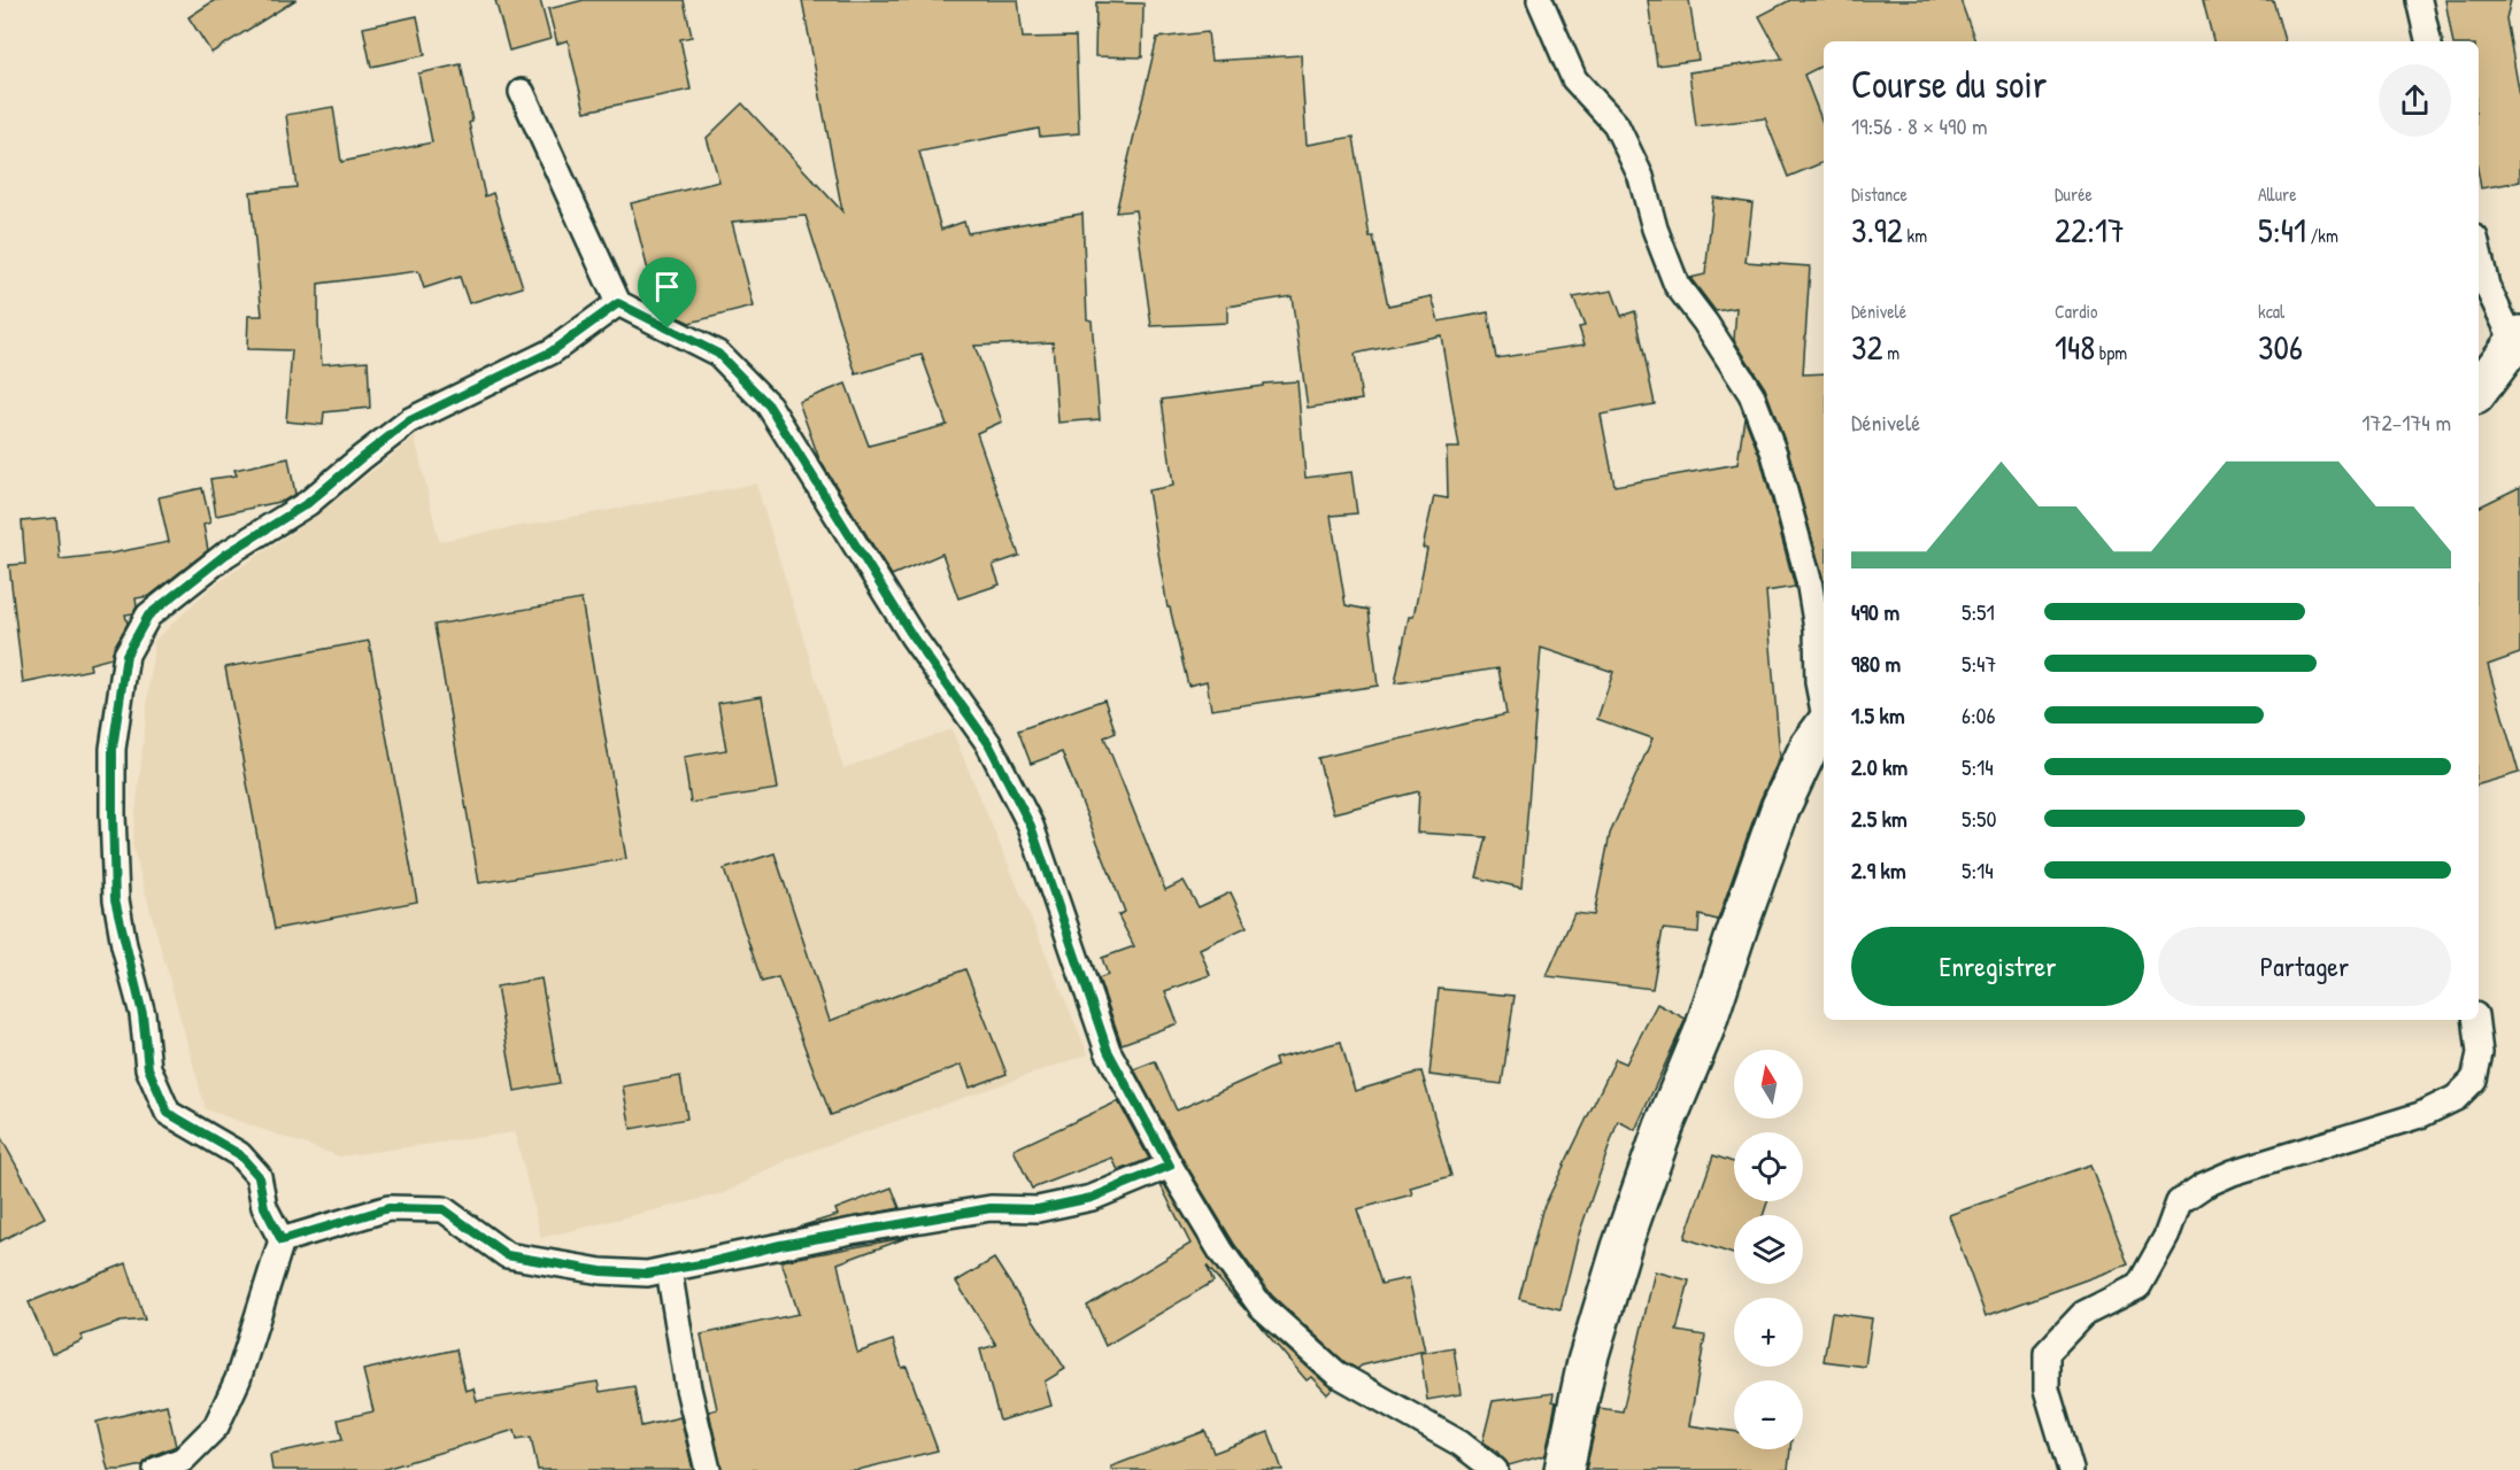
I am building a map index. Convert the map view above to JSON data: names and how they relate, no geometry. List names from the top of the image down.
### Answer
{
  "north": "top",
  "page": {
    "heading": ["Course du soir", "19:56 · 8 × 490 m"],
    "stats": [
      ["Distance", "3.92 km"],
      ["Durée", "22:17"],
      ["Allure", "5:41 /km"],
      ["Dénivelé", "32 m"],
      ["Cardio", "148 bpm"],
      ["kcal", "306"]
    ],
    "chart": ["Dénivelé", "172–174 m"],
    "list": [
      {
        "name": "490 m",
        "note": "5:51"
      },
      {
        "name": "980 m",
        "note": "5:47"
      },
      {
        "name": "1.5 km",
        "note": "6:06"
      },
      {
        "name": "2.0 km",
        "note": "5:14"
      },
      {
        "name": "2.5 km",
        "note": "5:50"
      },
      {
        "name": "2.9 km",
        "note": "5:14"
      }
    ],
    "buttons": ["Enregistrer", "Partager"],
    "map_buttons": ["+", "−"]
  }
}
